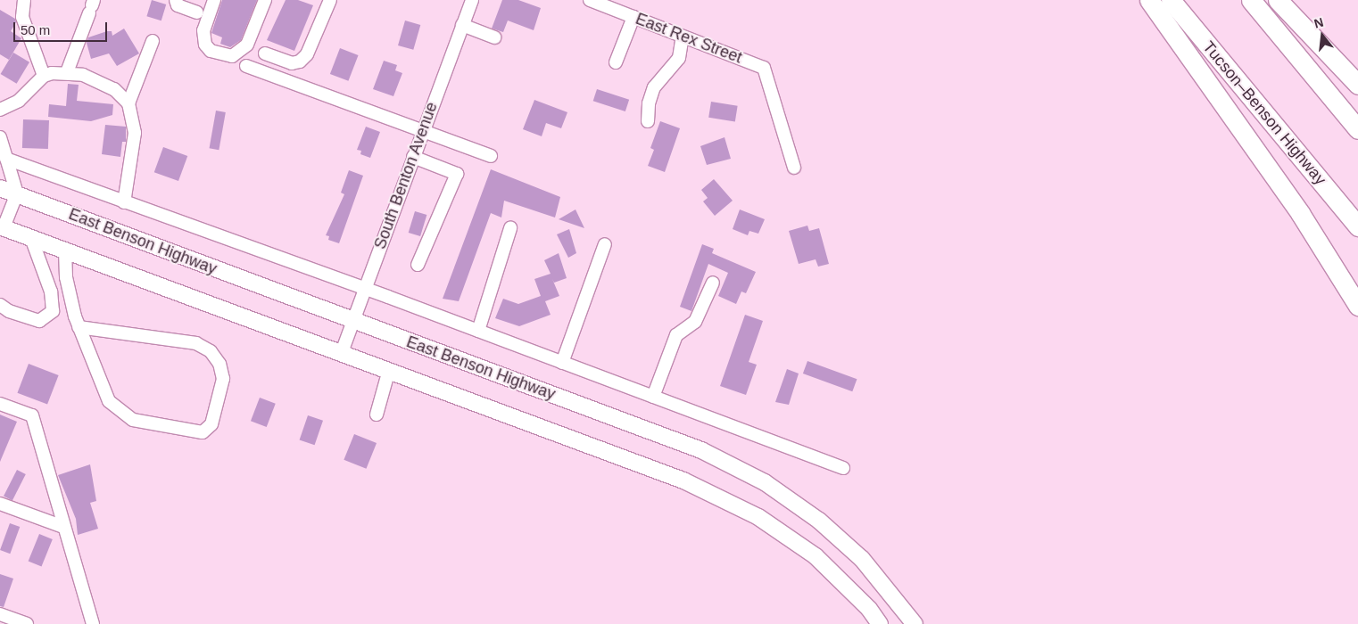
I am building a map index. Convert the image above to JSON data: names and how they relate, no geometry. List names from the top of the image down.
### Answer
{
  "streets": {
    "highway": ["Tucson–Benson Highway"],
    "main road": ["East Benson Highway"],
    "street": ["East Rex Street", "South Benton Avenue"]
  },
  "crossings": [
    ["South Benton Avenue", "East Benson Highway"]
  ],
  "scale_bar": "50 m",
  "north": "top"
}
